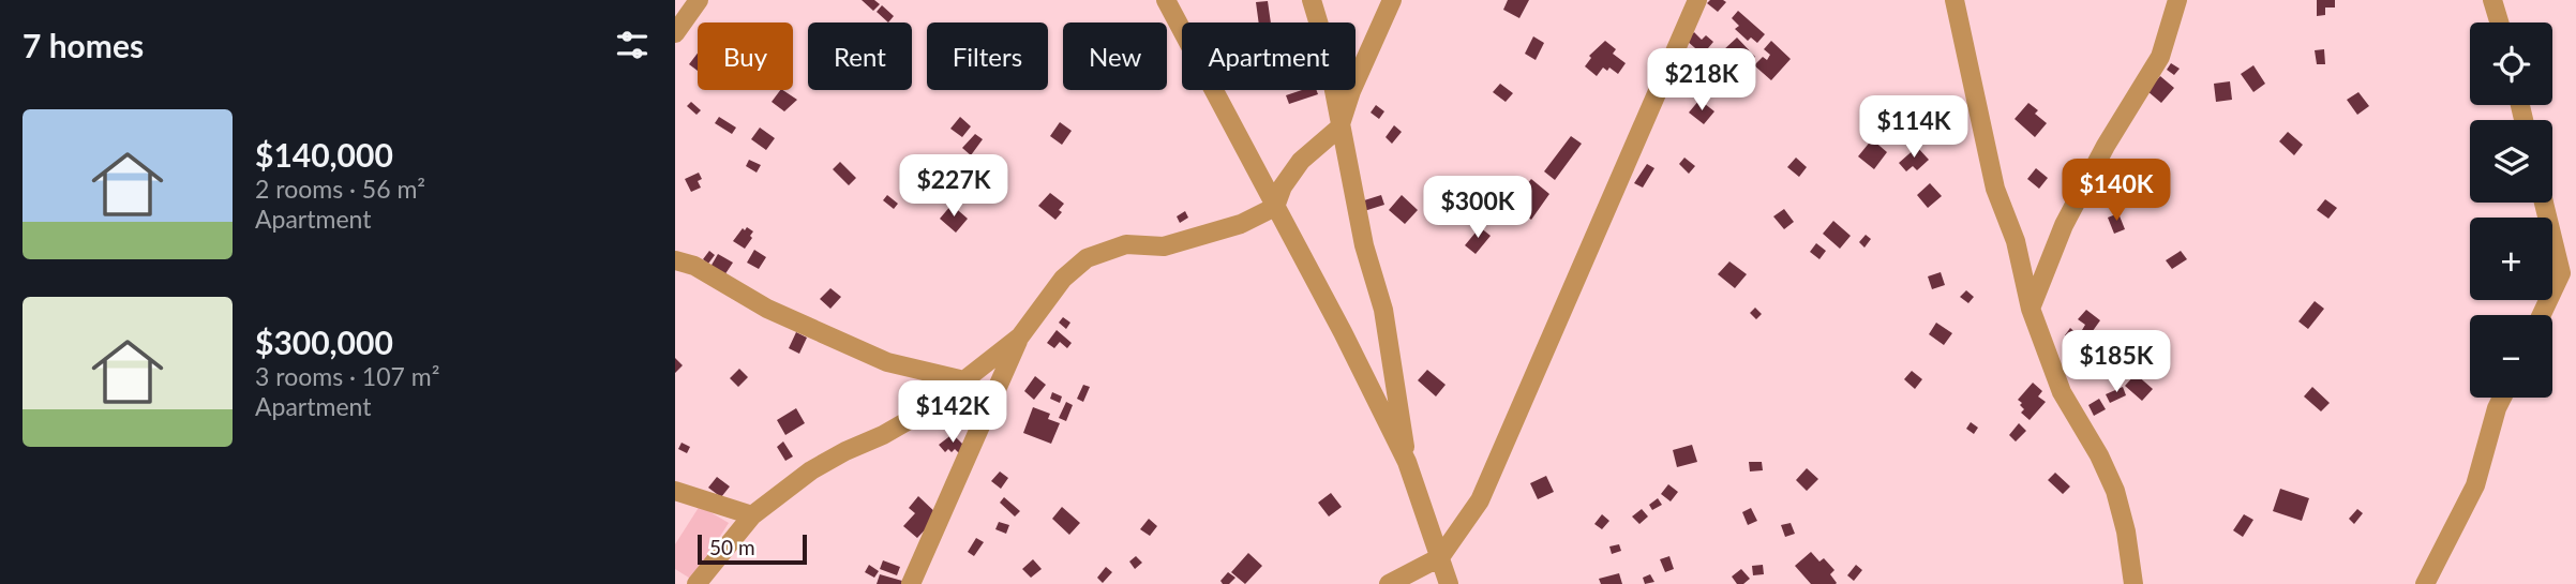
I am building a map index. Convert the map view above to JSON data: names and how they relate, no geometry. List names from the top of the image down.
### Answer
{
  "scale_bar": "50 m",
  "page": {
    "heading": "7 homes",
    "map_buttons": ["+", "−"],
    "chip": [
      "Buy",
      "Rent",
      "Filters",
      "New",
      "Apartment"
    ],
    "price": [
      "$218K",
      "$114K",
      "$227K",
      "$140K",
      "$300K",
      "$185K",
      "$142K"
    ],
    "list": [
      {
        "name": "$140,000",
        "note": "2 rooms · 56 m² · Apartment"
      },
      {
        "name": "$300,000",
        "note": "3 rooms · 107 m² · Apartment"
      }
    ],
    "scale": "50 m"
  }
}
